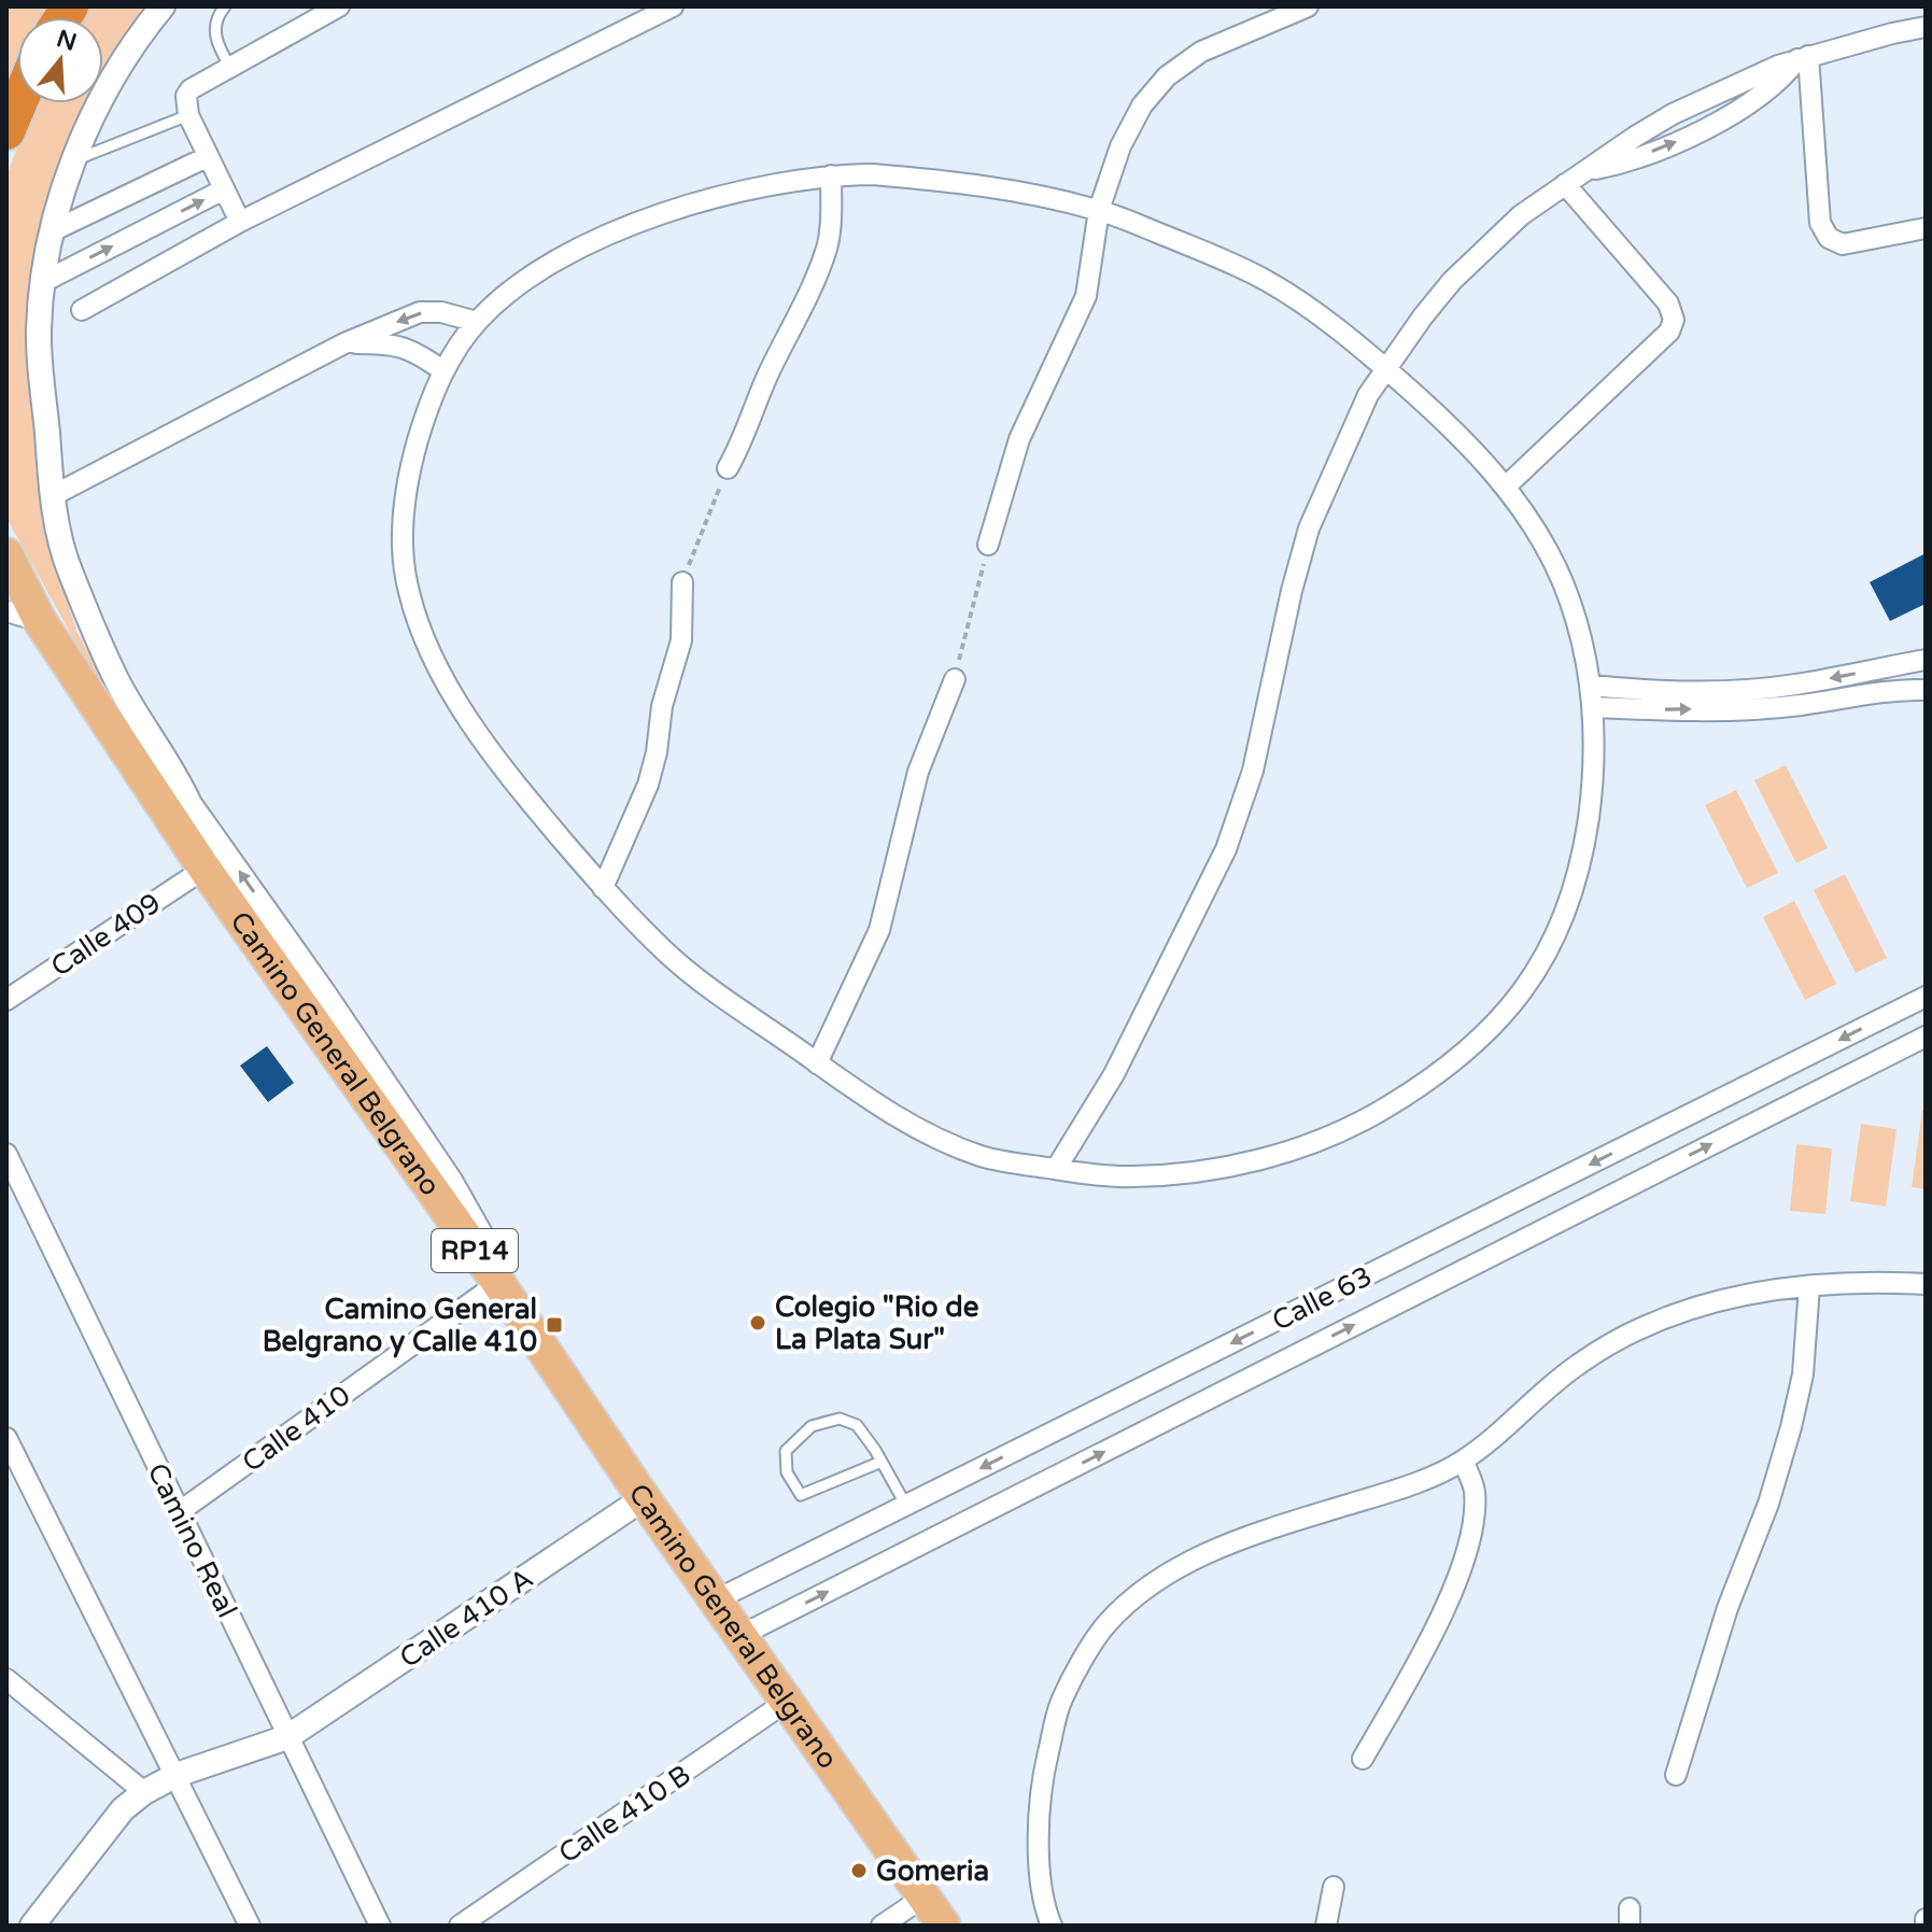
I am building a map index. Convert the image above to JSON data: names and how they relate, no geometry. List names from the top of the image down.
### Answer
{
  "streets": {
    "main road": ["Camino General Belgrano", "RP14"],
    "street": [
      "Calle 409",
      "Calle 63",
      "Calle 410",
      "Camino Real",
      "Calle 410 A",
      "Calle 410 B"
    ]
  },
  "crossings": [
    ["Calle 409", "Camino General Belgrano"],
    ["Camino General Belgrano", "Calle 63"],
    ["Camino General Belgrano", "Calle 410"],
    ["Camino General Belgrano", "Calle 410 A"],
    ["Camino General Belgrano", "Calle 410 B"],
    ["Calle 410", "Camino Real"],
    ["Camino Real", "Calle 410 A"]
  ],
  "places": {
    "other": ["Colegio \"Rio de La Plata Sur\"", "Gomeria"],
    "transit": ["Camino General Belgrano y Calle 410"]
  },
  "north": "top"
}
